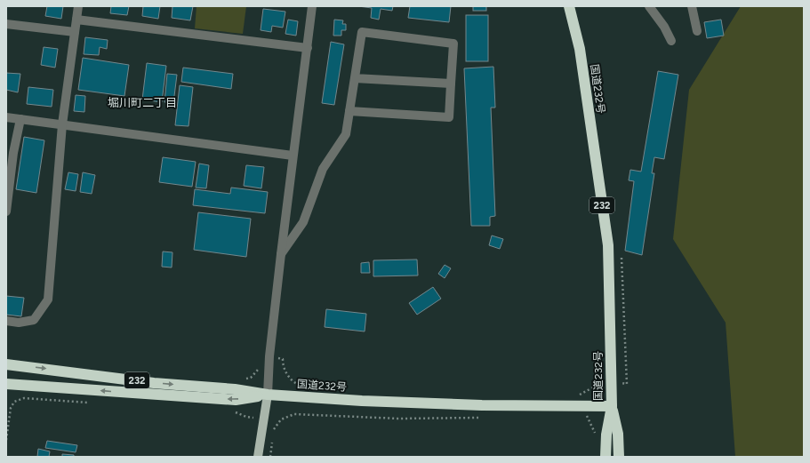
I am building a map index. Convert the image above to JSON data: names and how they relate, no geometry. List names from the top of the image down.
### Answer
{
  "streets": {
    "highway": ["国道232号", "232"]
  },
  "districts": ["堀川町二丁目"]
}
